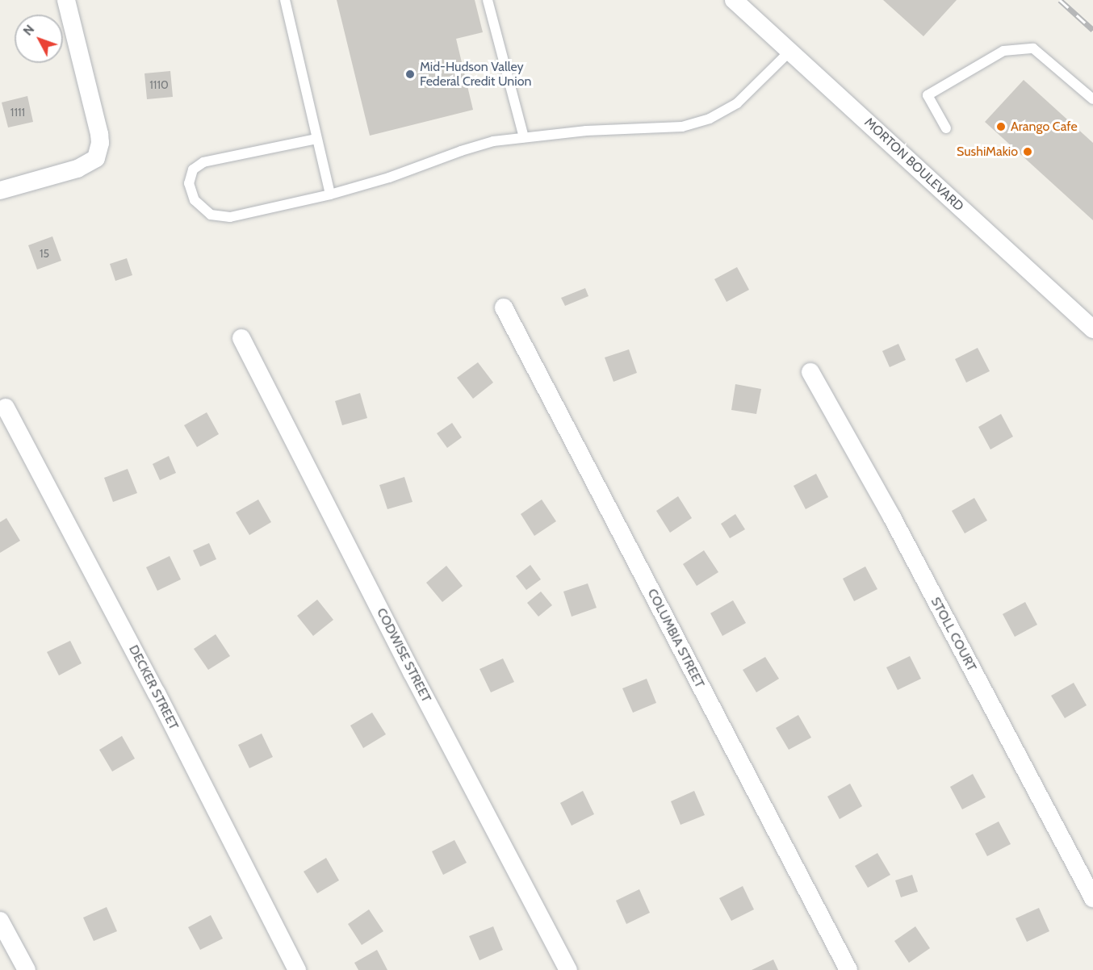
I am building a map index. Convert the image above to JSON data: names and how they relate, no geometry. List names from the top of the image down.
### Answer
{
  "streets": {
    "street": [
      "MORTON BOULEVARD",
      "STOLL COURT",
      "COLUMBIA STREET",
      "CODWISE STREET",
      "DECKER STREET"
    ]
  },
  "places": ["Mid-Hudson Valley Federal Credit Union", "Arango Cafe", "SushiMakio"],
  "house_numbers": ["1110", "1111", "15"],
  "north": "top left"
}
